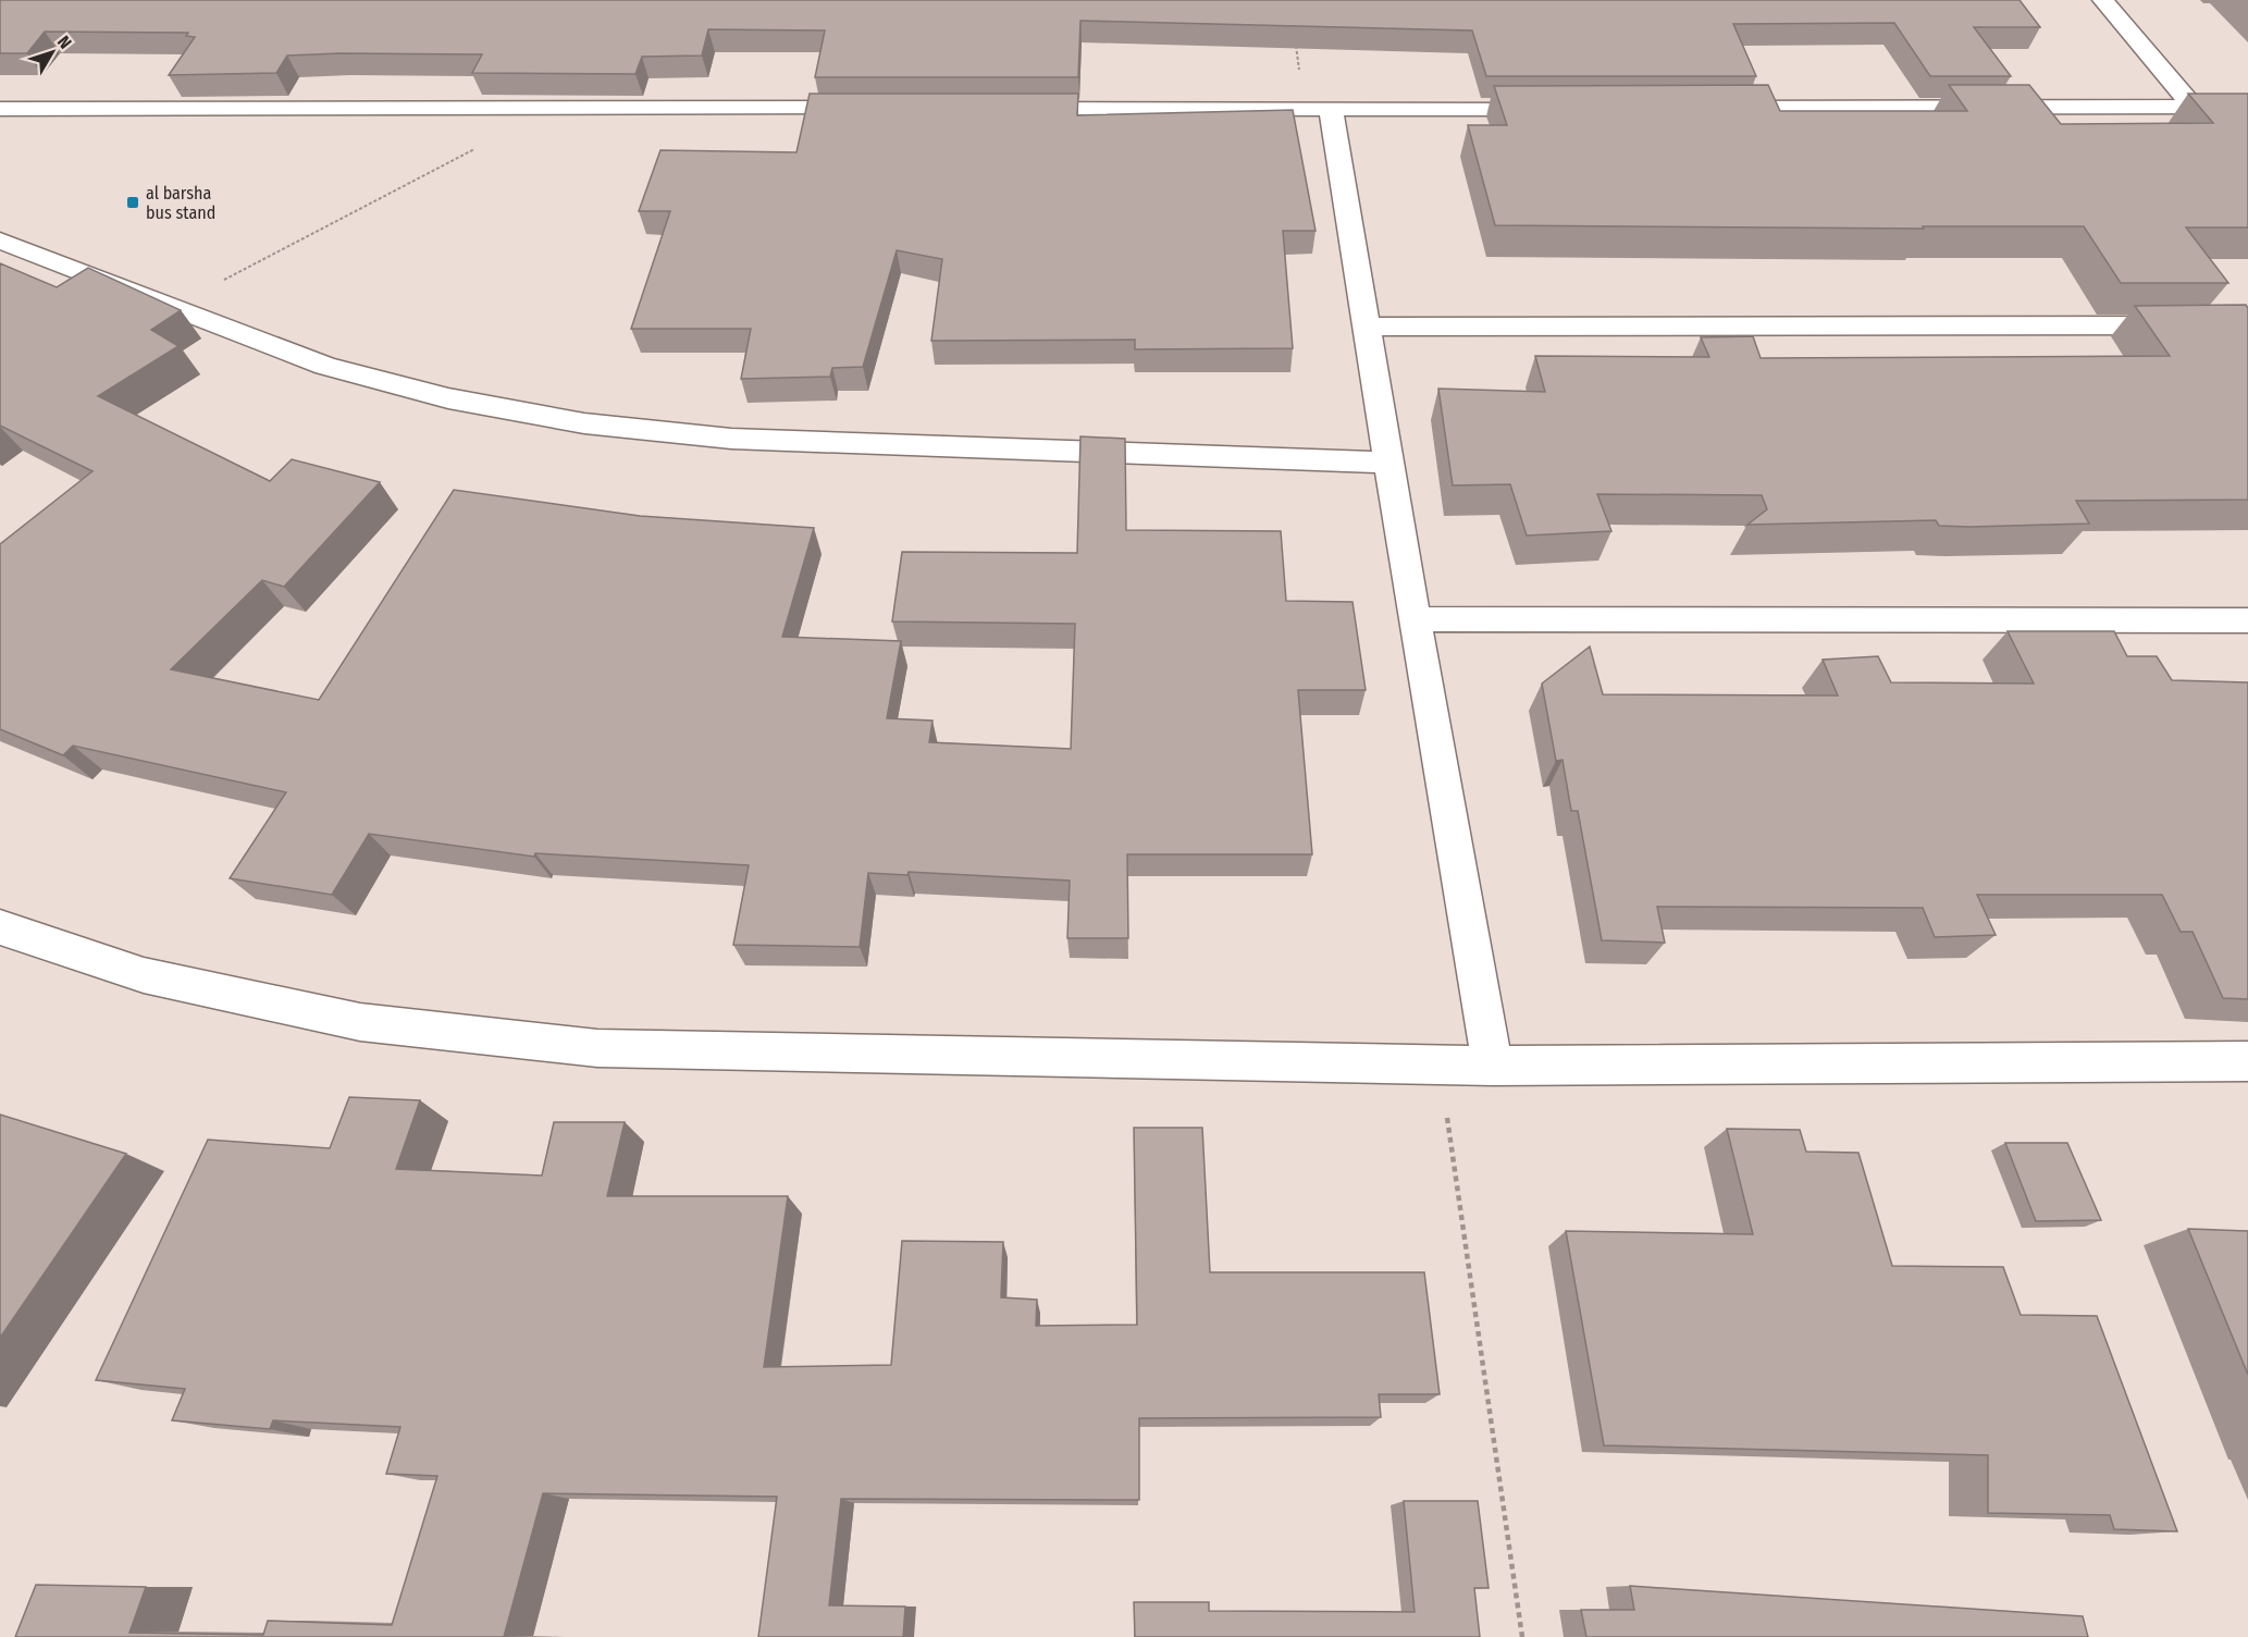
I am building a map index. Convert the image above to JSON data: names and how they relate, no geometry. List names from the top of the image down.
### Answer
{
  "places": {
    "transit": ["al barsha bus stand"]
  },
  "north": "top right"
}
